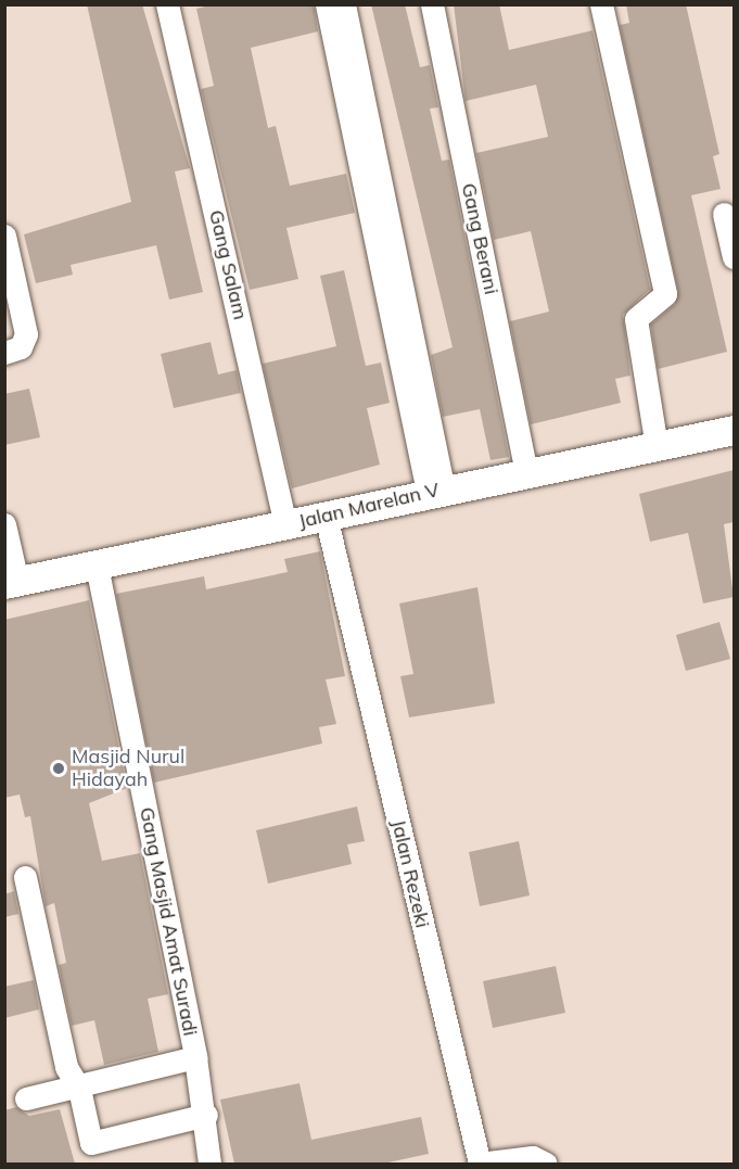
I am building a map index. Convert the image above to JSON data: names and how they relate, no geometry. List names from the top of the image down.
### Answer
{
  "streets": {
    "street": [
      "Gang Berani",
      "Gang Salam",
      "Jalan Marelan V",
      "Jalan Rezeki",
      "Gang Masjid Amat Suradi"
    ]
  },
  "crossings": [
    ["Gang Berani", "Jalan Marelan V"],
    ["Gang Salam", "Jalan Marelan V"],
    ["Jalan Marelan V", "Jalan Rezeki"],
    ["Jalan Marelan V", "Gang Masjid Amat Suradi"]
  ],
  "places": ["Masjid Nurul Hidayah"]
}
